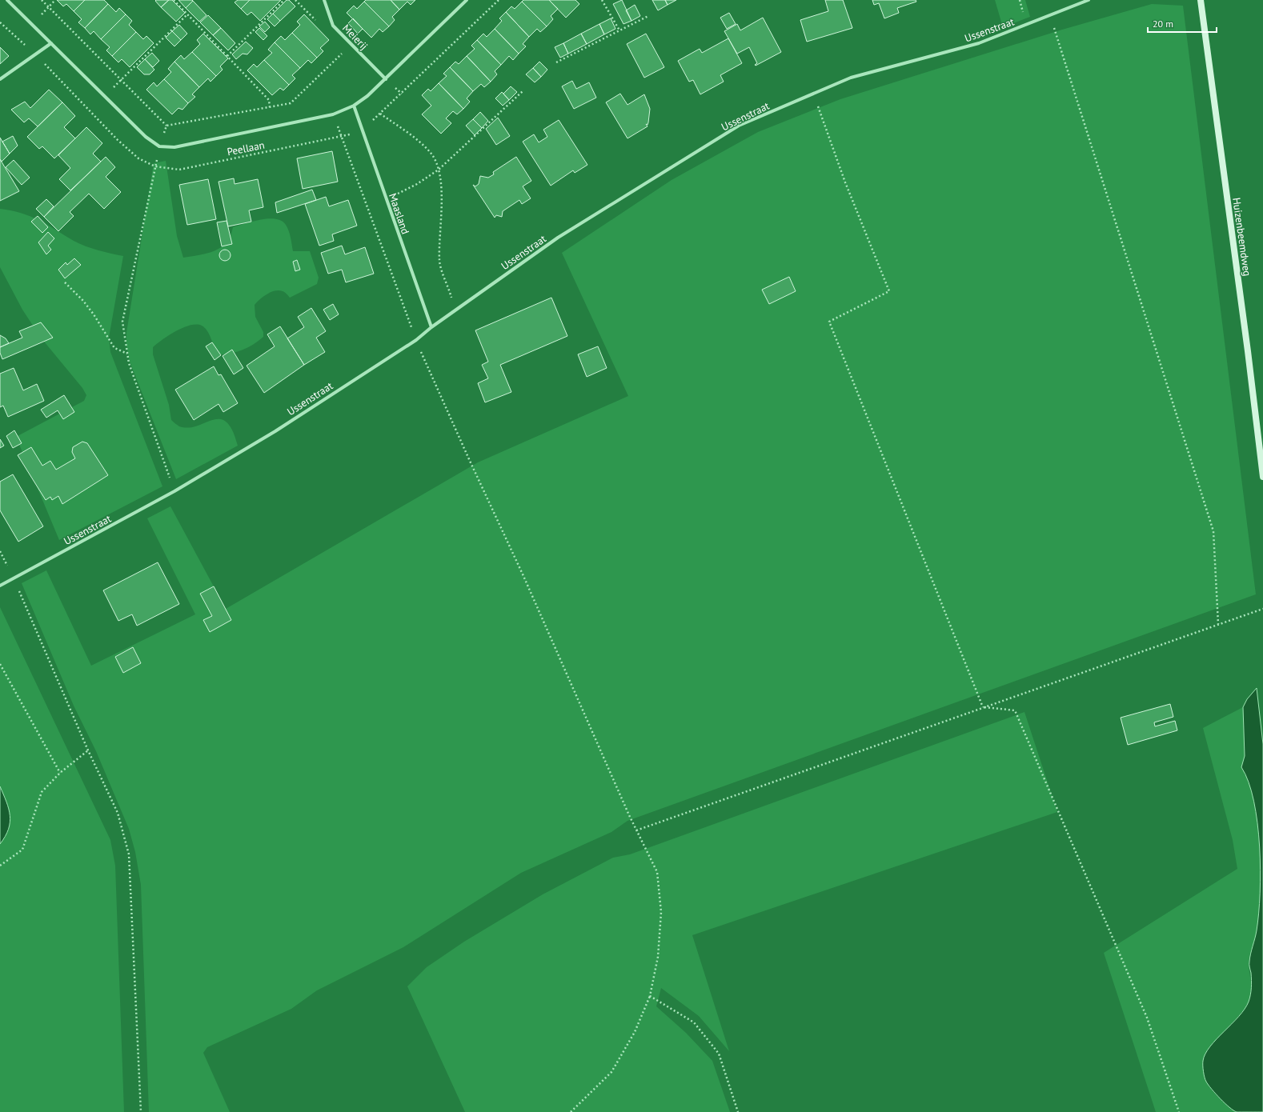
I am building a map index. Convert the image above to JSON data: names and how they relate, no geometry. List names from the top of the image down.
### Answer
{
  "streets": {
    "street": [
      "Ussenstraat",
      "Meierij",
      "Peellaan",
      "Maasland",
      "Huizenbeemdweg"
    ]
  },
  "crossings": [
    ["Ussenstraat", "Maasland"],
    ["Meierij", "Peellaan"],
    ["Peellaan", "Maasland"]
  ],
  "scale_bar": "20 m"
}
